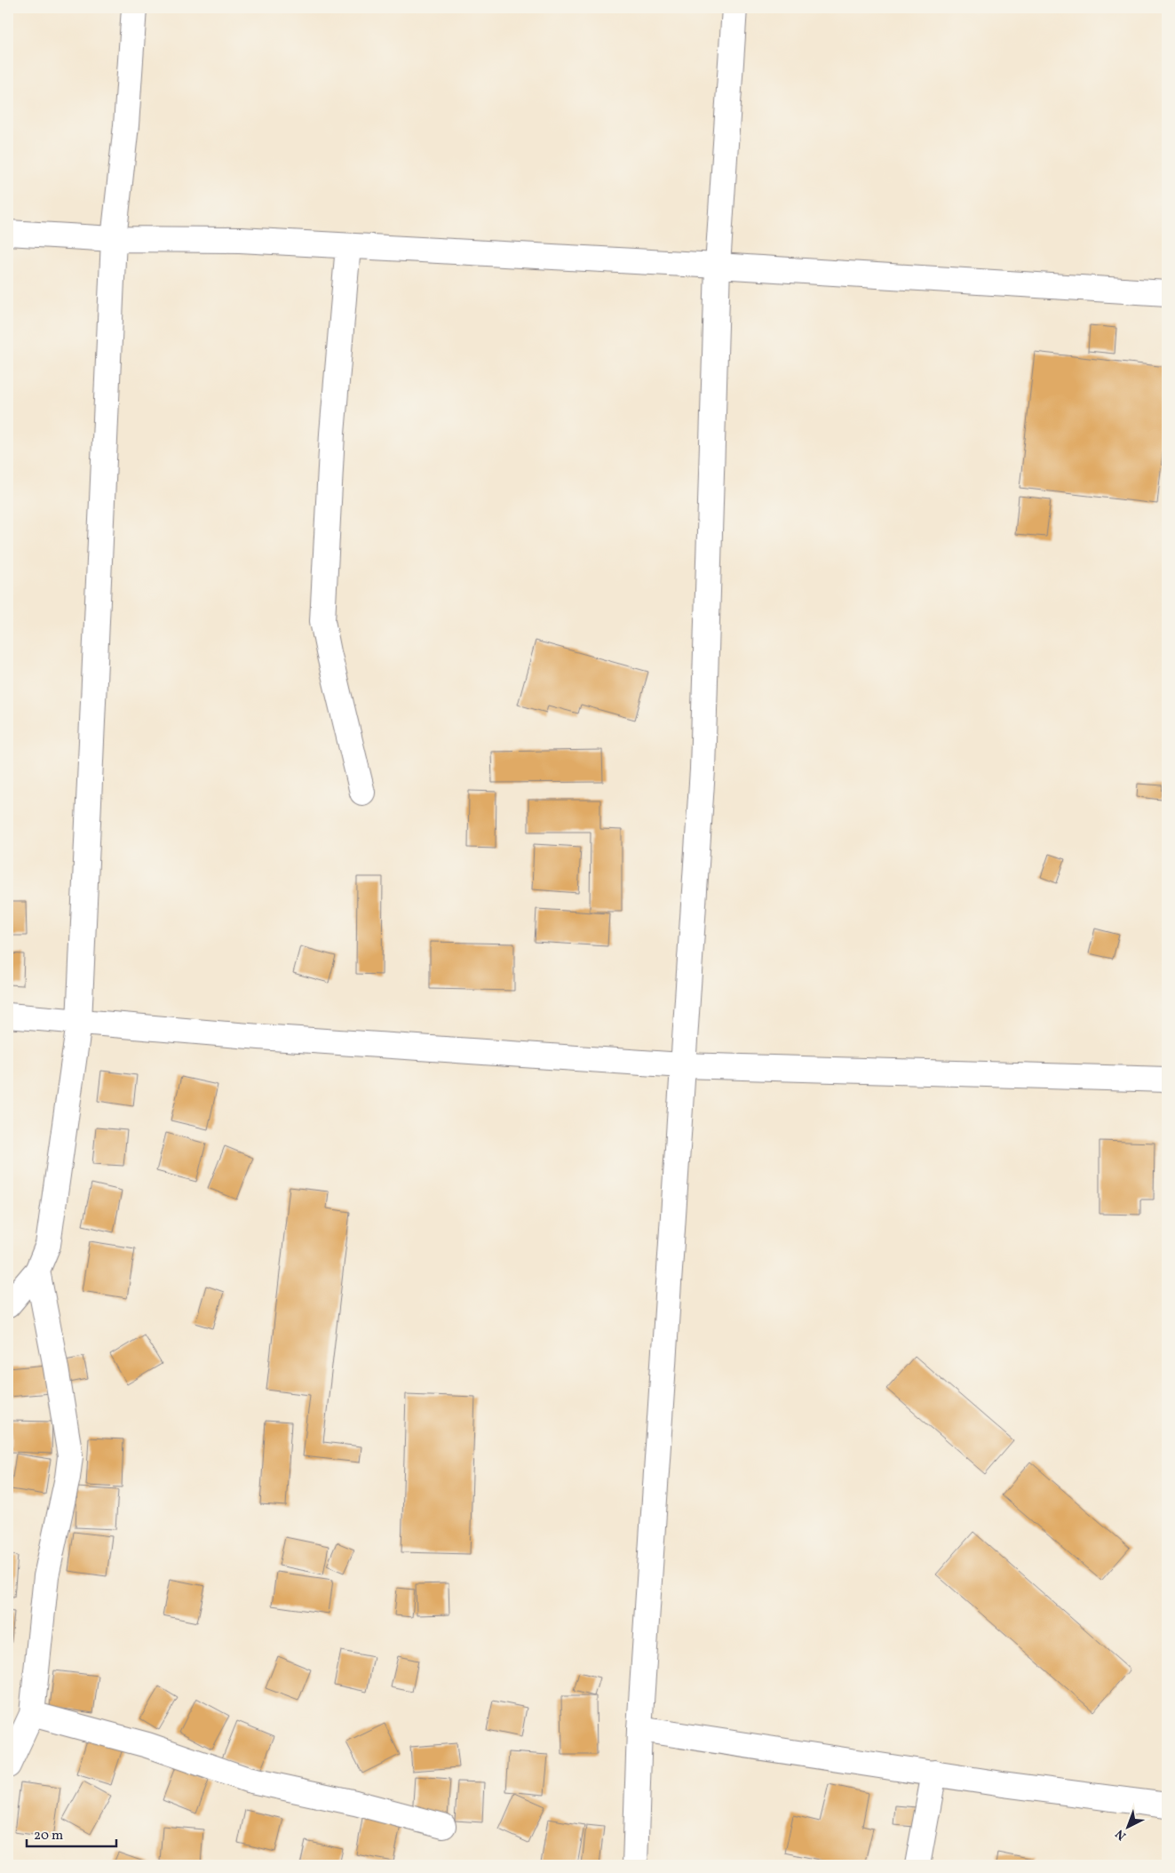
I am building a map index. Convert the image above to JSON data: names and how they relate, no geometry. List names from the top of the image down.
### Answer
{
  "scale_bar": "20 m",
  "north": "bottom left"
}
